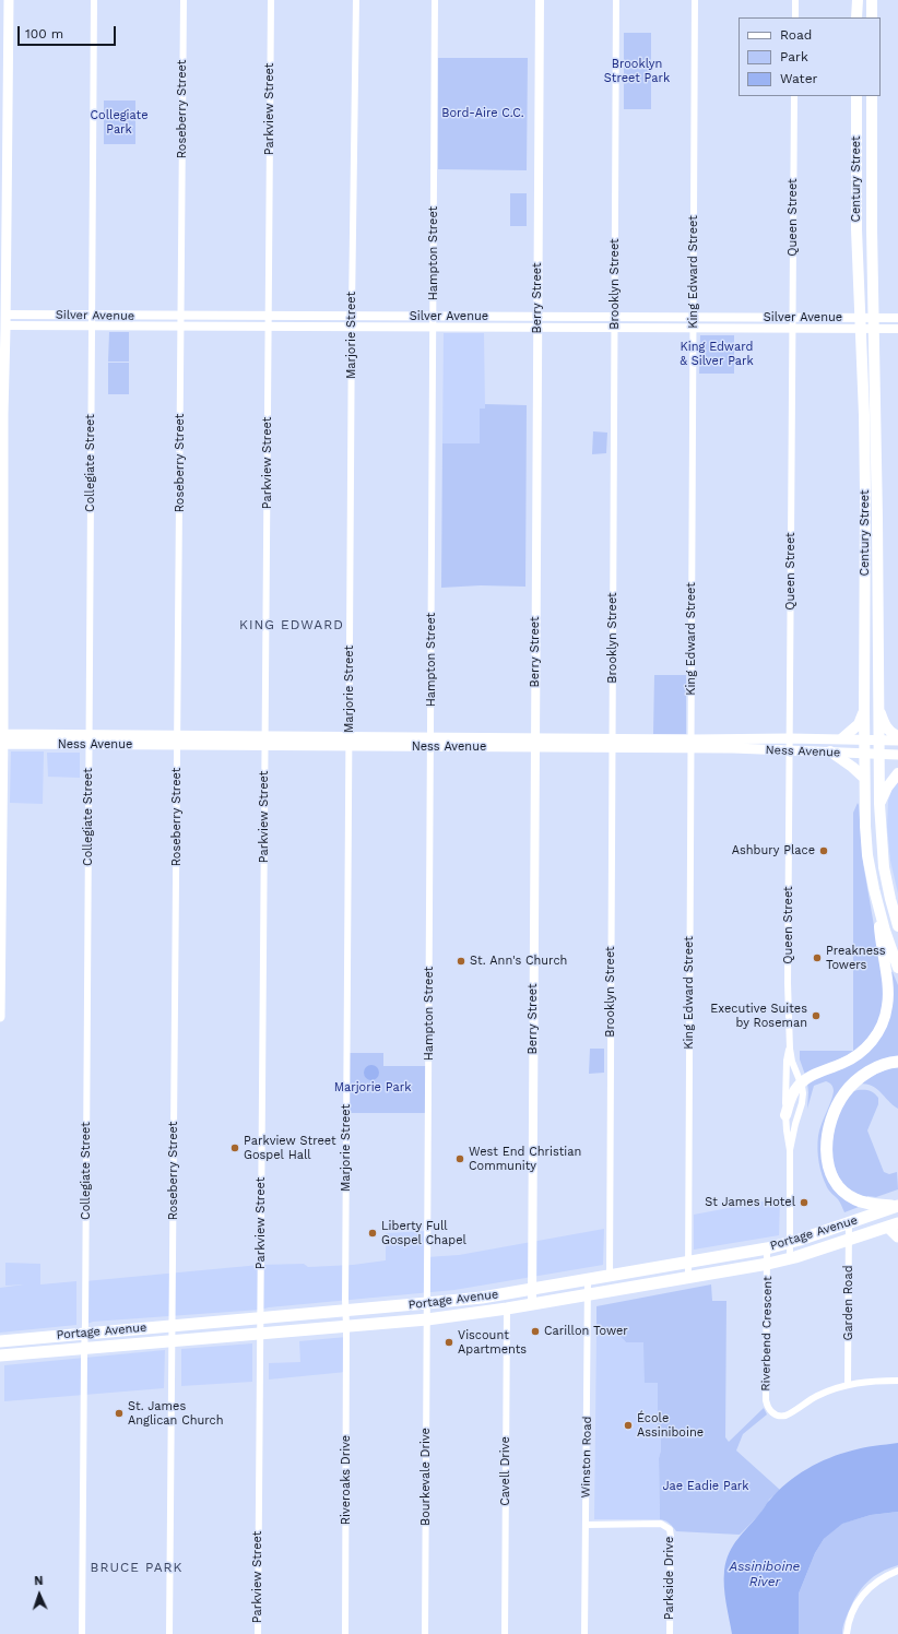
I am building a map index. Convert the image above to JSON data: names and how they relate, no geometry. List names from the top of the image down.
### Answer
{
  "streets": {
    "highway": ["Portage Avenue"],
    "main road": ["Century Street", "Ness Avenue"],
    "street": [
      "Roseberry Street",
      "Parkview Street",
      "Queen Street",
      "Hampton Street",
      "King Edward Street",
      "Brooklyn Street",
      "Berry Street",
      "Silver Avenue",
      "Marjorie Street",
      "Collegiate Street",
      "Garden Road",
      "Riverbend Crescent",
      "Winston Road",
      "Cavell Drive",
      "Bourkevale Drive",
      "Riveroaks Drive",
      "Parkside Drive"
    ]
  },
  "crossings": [
    ["Roseberry Street", "Silver Avenue"],
    ["Roseberry Street", "Ness Avenue"],
    ["Roseberry Street", "Portage Avenue"],
    ["Parkview Street", "Silver Avenue"],
    ["Parkview Street", "Ness Avenue"],
    ["Parkview Street", "Portage Avenue"],
    ["Century Street", "Silver Avenue"],
    ["Century Street", "Ness Avenue"],
    ["Queen Street", "Silver Avenue"],
    ["Queen Street", "Ness Avenue"],
    ["Queen Street", "Portage Avenue"],
    ["Hampton Street", "Silver Avenue"],
    ["Hampton Street", "Ness Avenue"],
    ["Hampton Street", "Portage Avenue"],
    ["Hampton Street", "Bourkevale Drive"],
    ["King Edward Street", "Silver Avenue"],
    ["King Edward Street", "Ness Avenue"],
    ["King Edward Street", "Portage Avenue"],
    ["Brooklyn Street", "Silver Avenue"],
    ["Brooklyn Street", "Ness Avenue"],
    ["Brooklyn Street", "Portage Avenue"],
    ["Berry Street", "Silver Avenue"],
    ["Berry Street", "Ness Avenue"],
    ["Berry Street", "Portage Avenue"],
    ["Silver Avenue", "Marjorie Street"],
    ["Silver Avenue", "Collegiate Street"],
    ["Marjorie Street", "Ness Avenue"],
    ["Marjorie Street", "Portage Avenue"],
    ["Marjorie Street", "Riveroaks Drive"],
    ["Collegiate Street", "Ness Avenue"],
    ["Collegiate Street", "Portage Avenue"],
    ["Portage Avenue", "Garden Road"],
    ["Portage Avenue", "Riverbend Crescent"],
    ["Portage Avenue", "Winston Road"],
    ["Portage Avenue", "Cavell Drive"],
    ["Portage Avenue", "Bourkevale Drive"],
    ["Portage Avenue", "Riveroaks Drive"],
    ["Garden Road", "Riverbend Crescent"],
    ["Winston Road", "Parkside Drive"]
  ],
  "districts": ["KING EDWARD", "BRUCE PARK"],
  "water": ["Assiniboine River"],
  "parks": [
    "Brooklyn Street Park",
    "Bord-Aire C.C.",
    "Collegiate Park",
    "King Edward & Silver Park",
    "Marjorie Park",
    "Jae Eadie Park"
  ],
  "places": [
    "Ashbury Place",
    "Preakness Towers",
    "St. Ann's Church",
    "Executive Suites by Roseman",
    "Parkview Street Gospel Hall",
    "West End Christian Community",
    "St James Hotel",
    "Liberty Full Gospel Chapel",
    "Carillon Tower",
    "Viscount Apartments",
    "St. James Anglican Church",
    "École Assiniboine"
  ],
  "legend": ["Road", "Park", "Water"],
  "scale_bar": "100 m",
  "north": "top"
}
